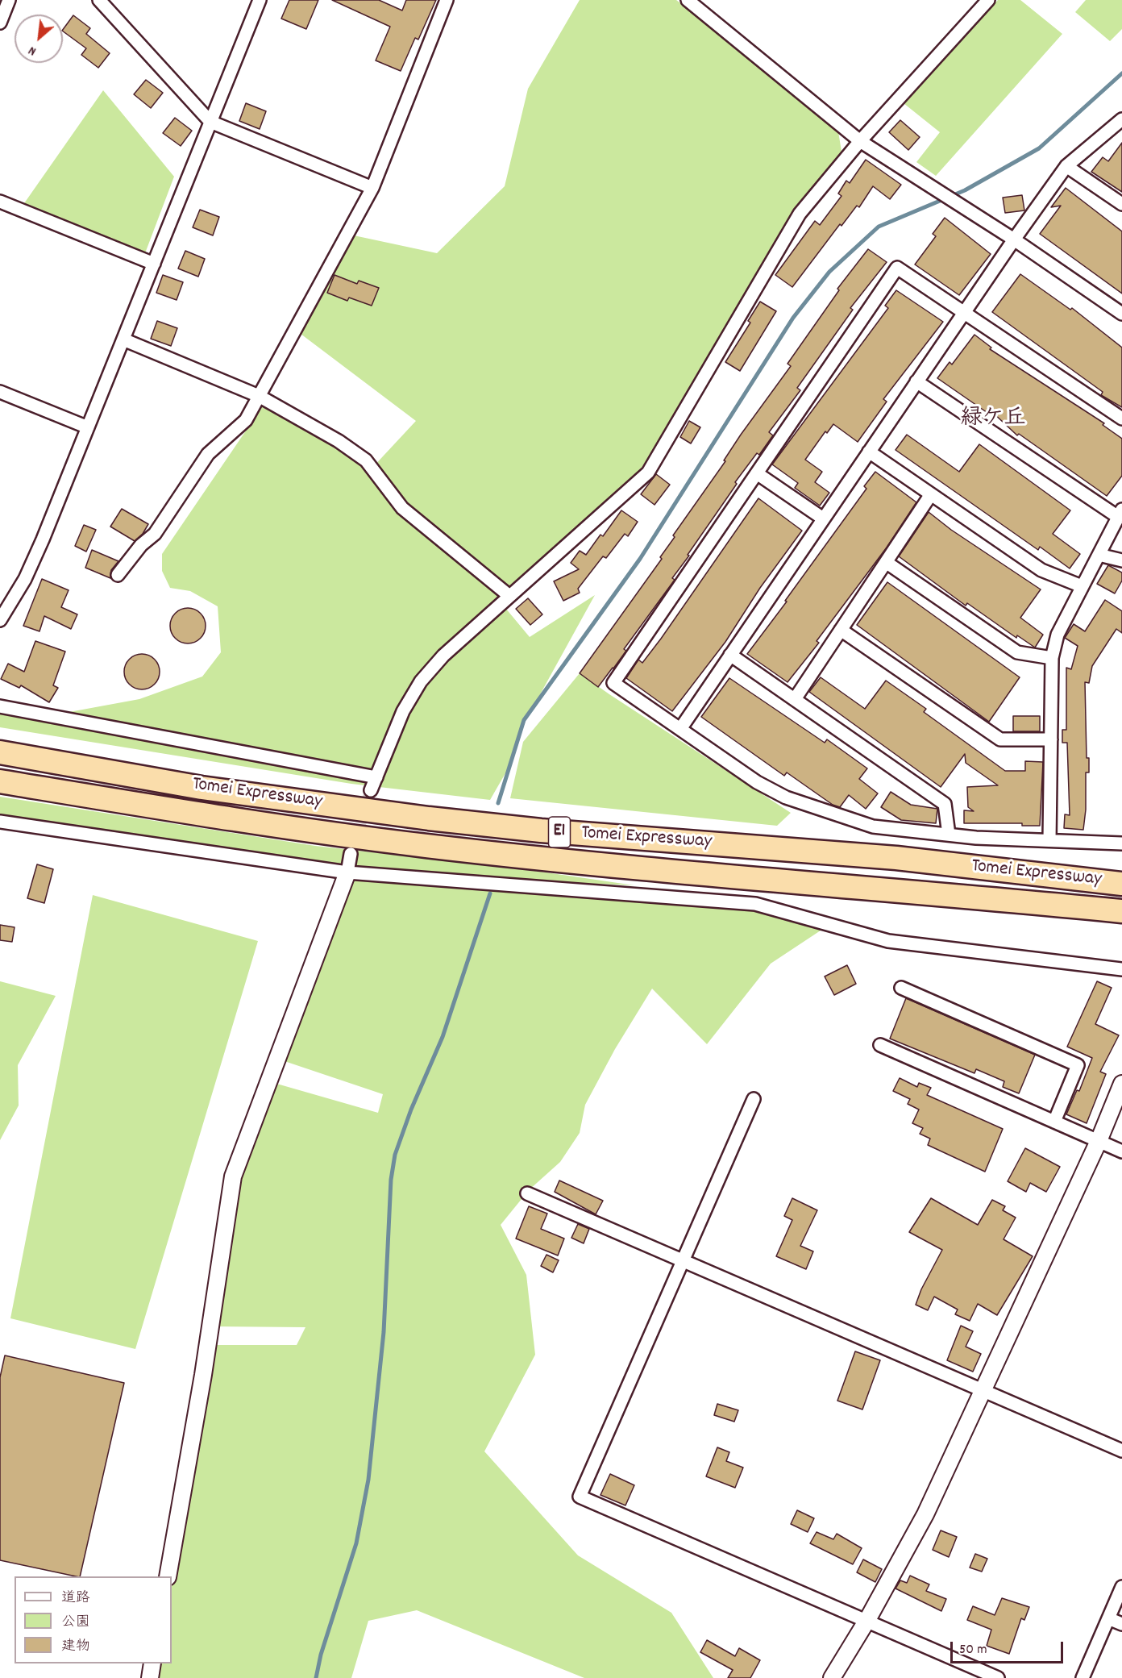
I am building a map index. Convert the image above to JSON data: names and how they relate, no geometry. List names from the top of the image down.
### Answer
{
  "streets": {
    "highway": ["Tomei Expressway", "E1"]
  },
  "districts": ["緑ケ丘"],
  "legend": ["道路", "公園", "建物"],
  "scale_bar": "50 m",
  "north": "bottom left"
}
